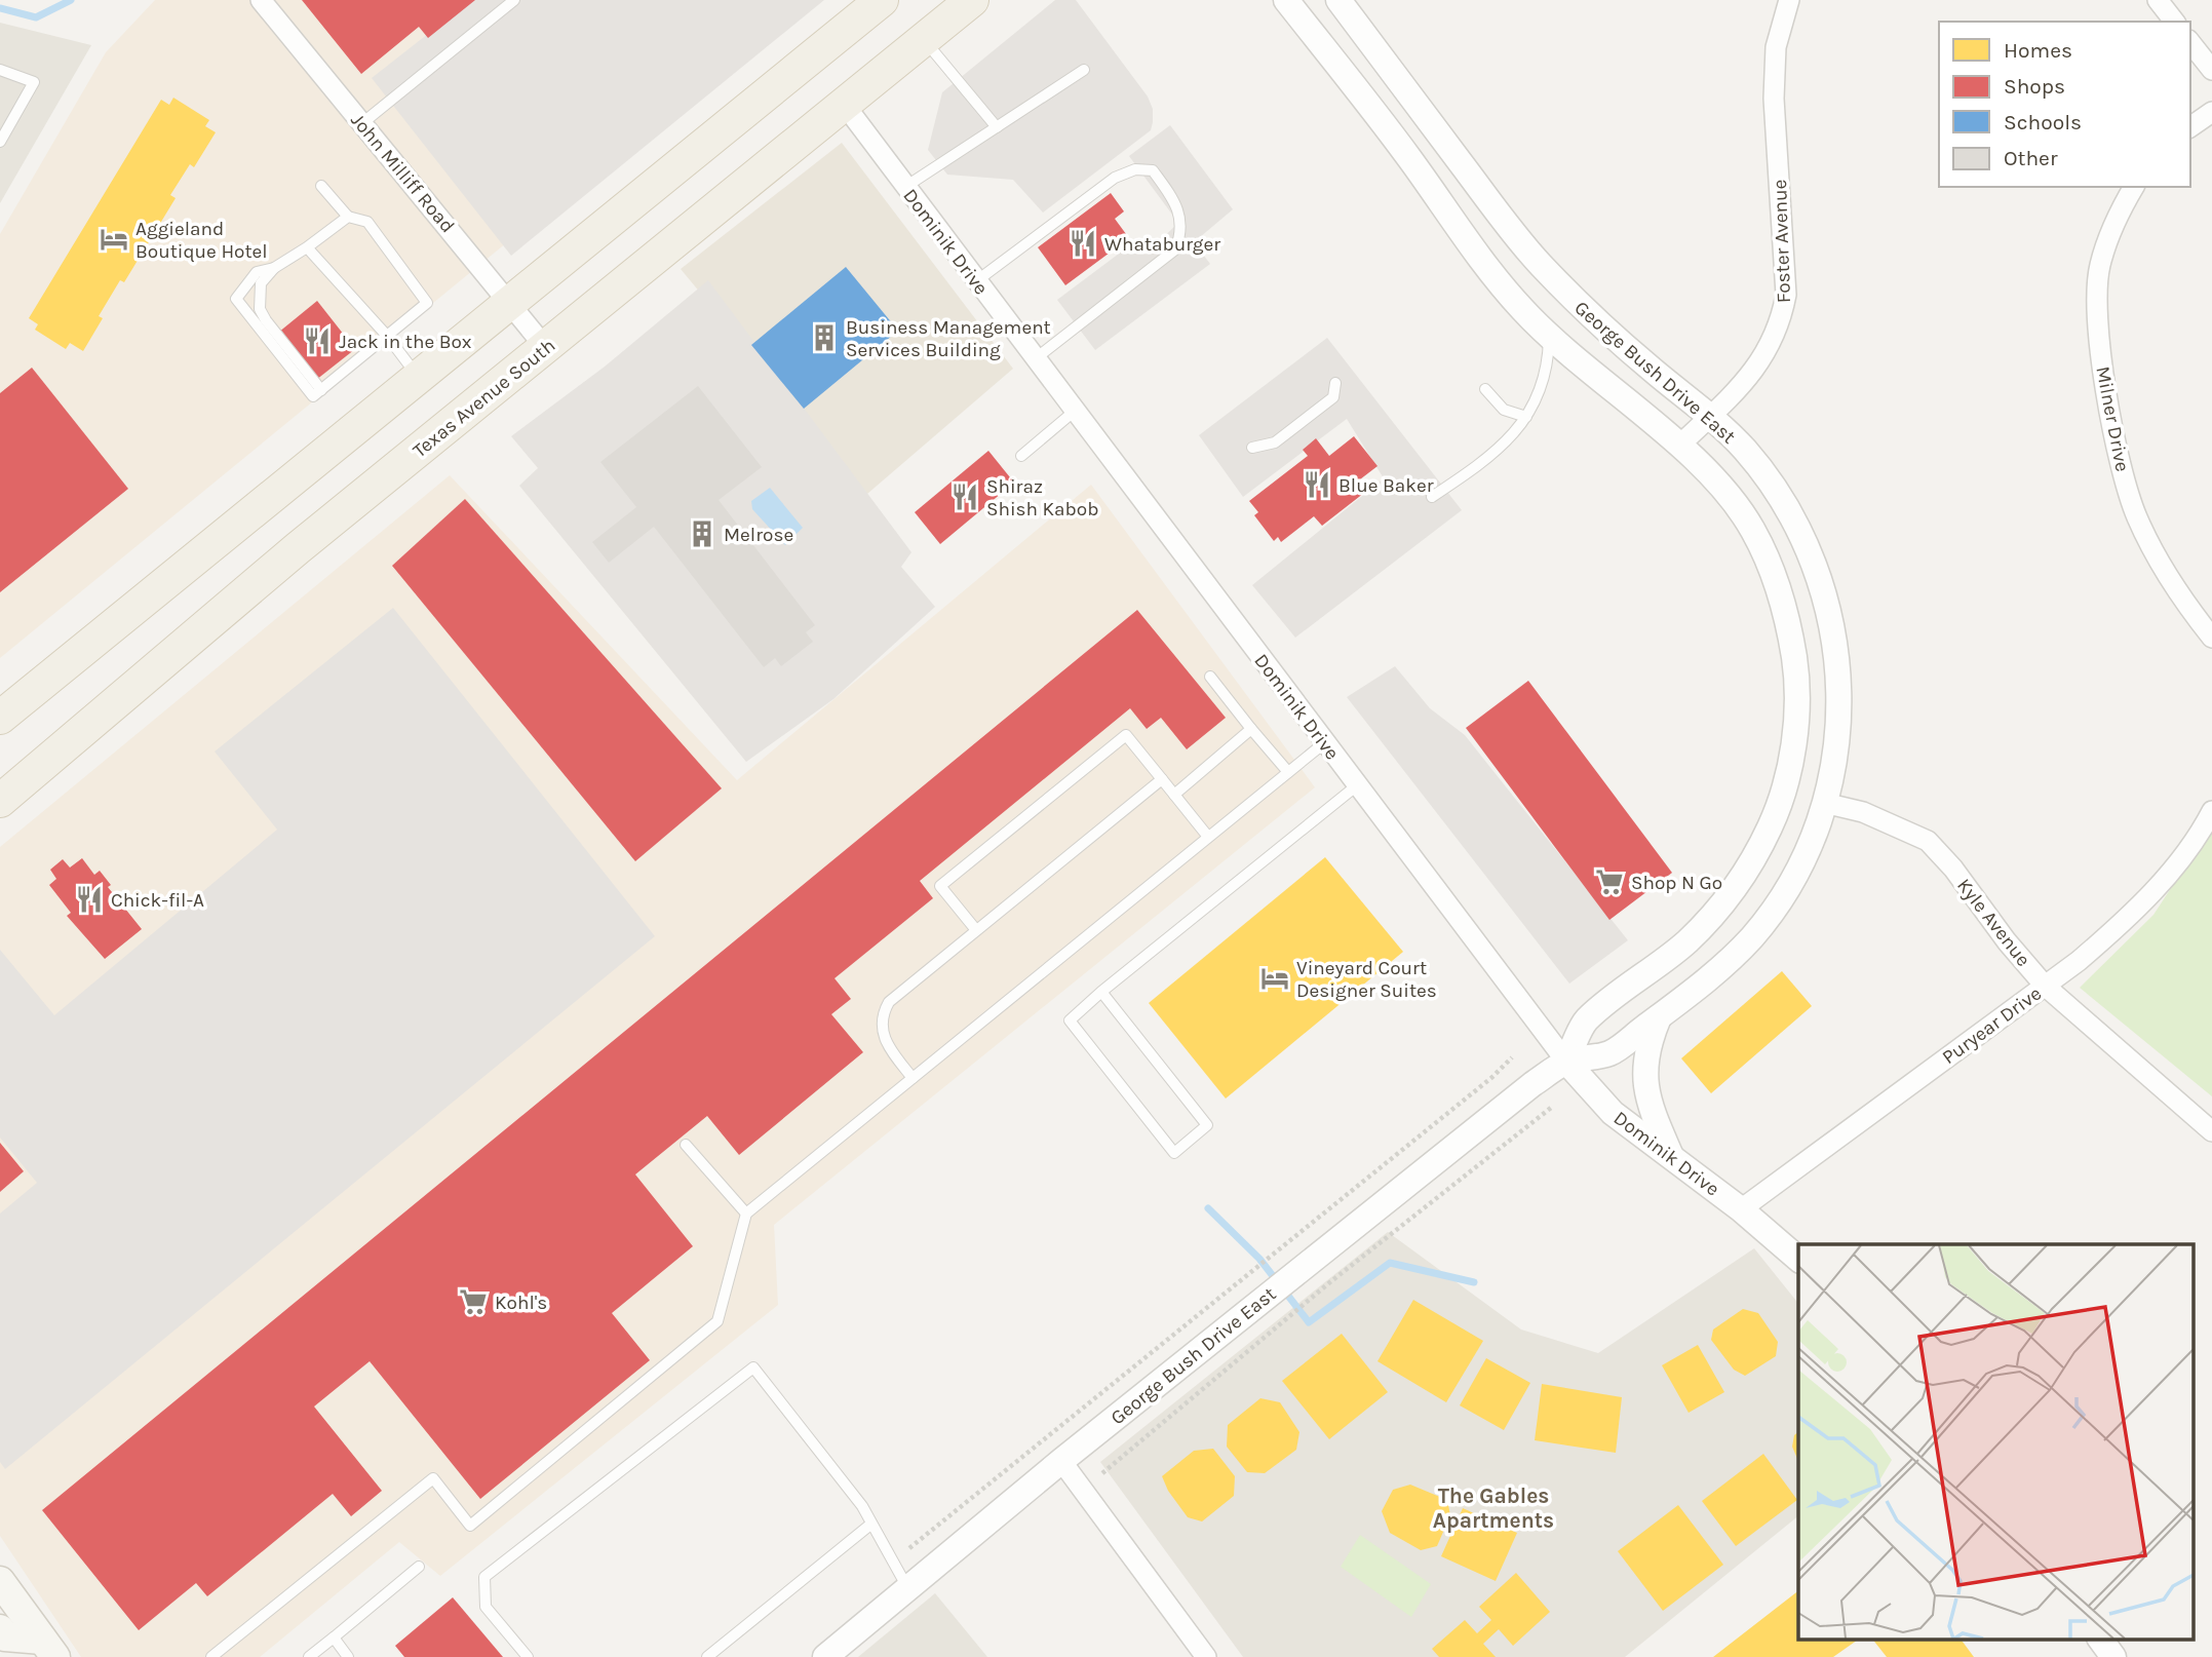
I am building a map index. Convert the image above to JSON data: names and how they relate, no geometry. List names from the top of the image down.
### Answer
{
  "streets": {
    "main road": ["Texas Avenue South"],
    "street": [
      "John Milliff Road",
      "Dominik Drive",
      "Foster Avenue",
      "George Bush Drive East",
      "Milner Drive",
      "Kyle Avenue",
      "Puryear Drive"
    ]
  },
  "crossings": [
    ["John Milliff Road", "Texas Avenue South"],
    ["Dominik Drive", "George Bush Drive East"],
    ["Dominik Drive", "Texas Avenue South"],
    ["Dominik Drive", "Puryear Drive"],
    ["Foster Avenue", "George Bush Drive East"],
    ["George Bush Drive East", "Kyle Avenue"],
    ["Kyle Avenue", "Puryear Drive"]
  ],
  "districts": ["The Gables Apartments"],
  "places": {
    "hotel": ["Aggieland Boutique Hotel", "Vineyard Court Designer Suites"],
    "restaurant": [
      "Whataburger",
      "Jack in the Box",
      "Blue Baker",
      "Shiraz Shish Kabob",
      "Chick-fil-A"
    ],
    "building": ["Business Management Services Building", "Melrose"],
    "supermarket": ["Shop N Go", "Kohl's"]
  },
  "legend": [
    "Homes",
    "Shops",
    "Schools",
    "Other"
  ]
}
